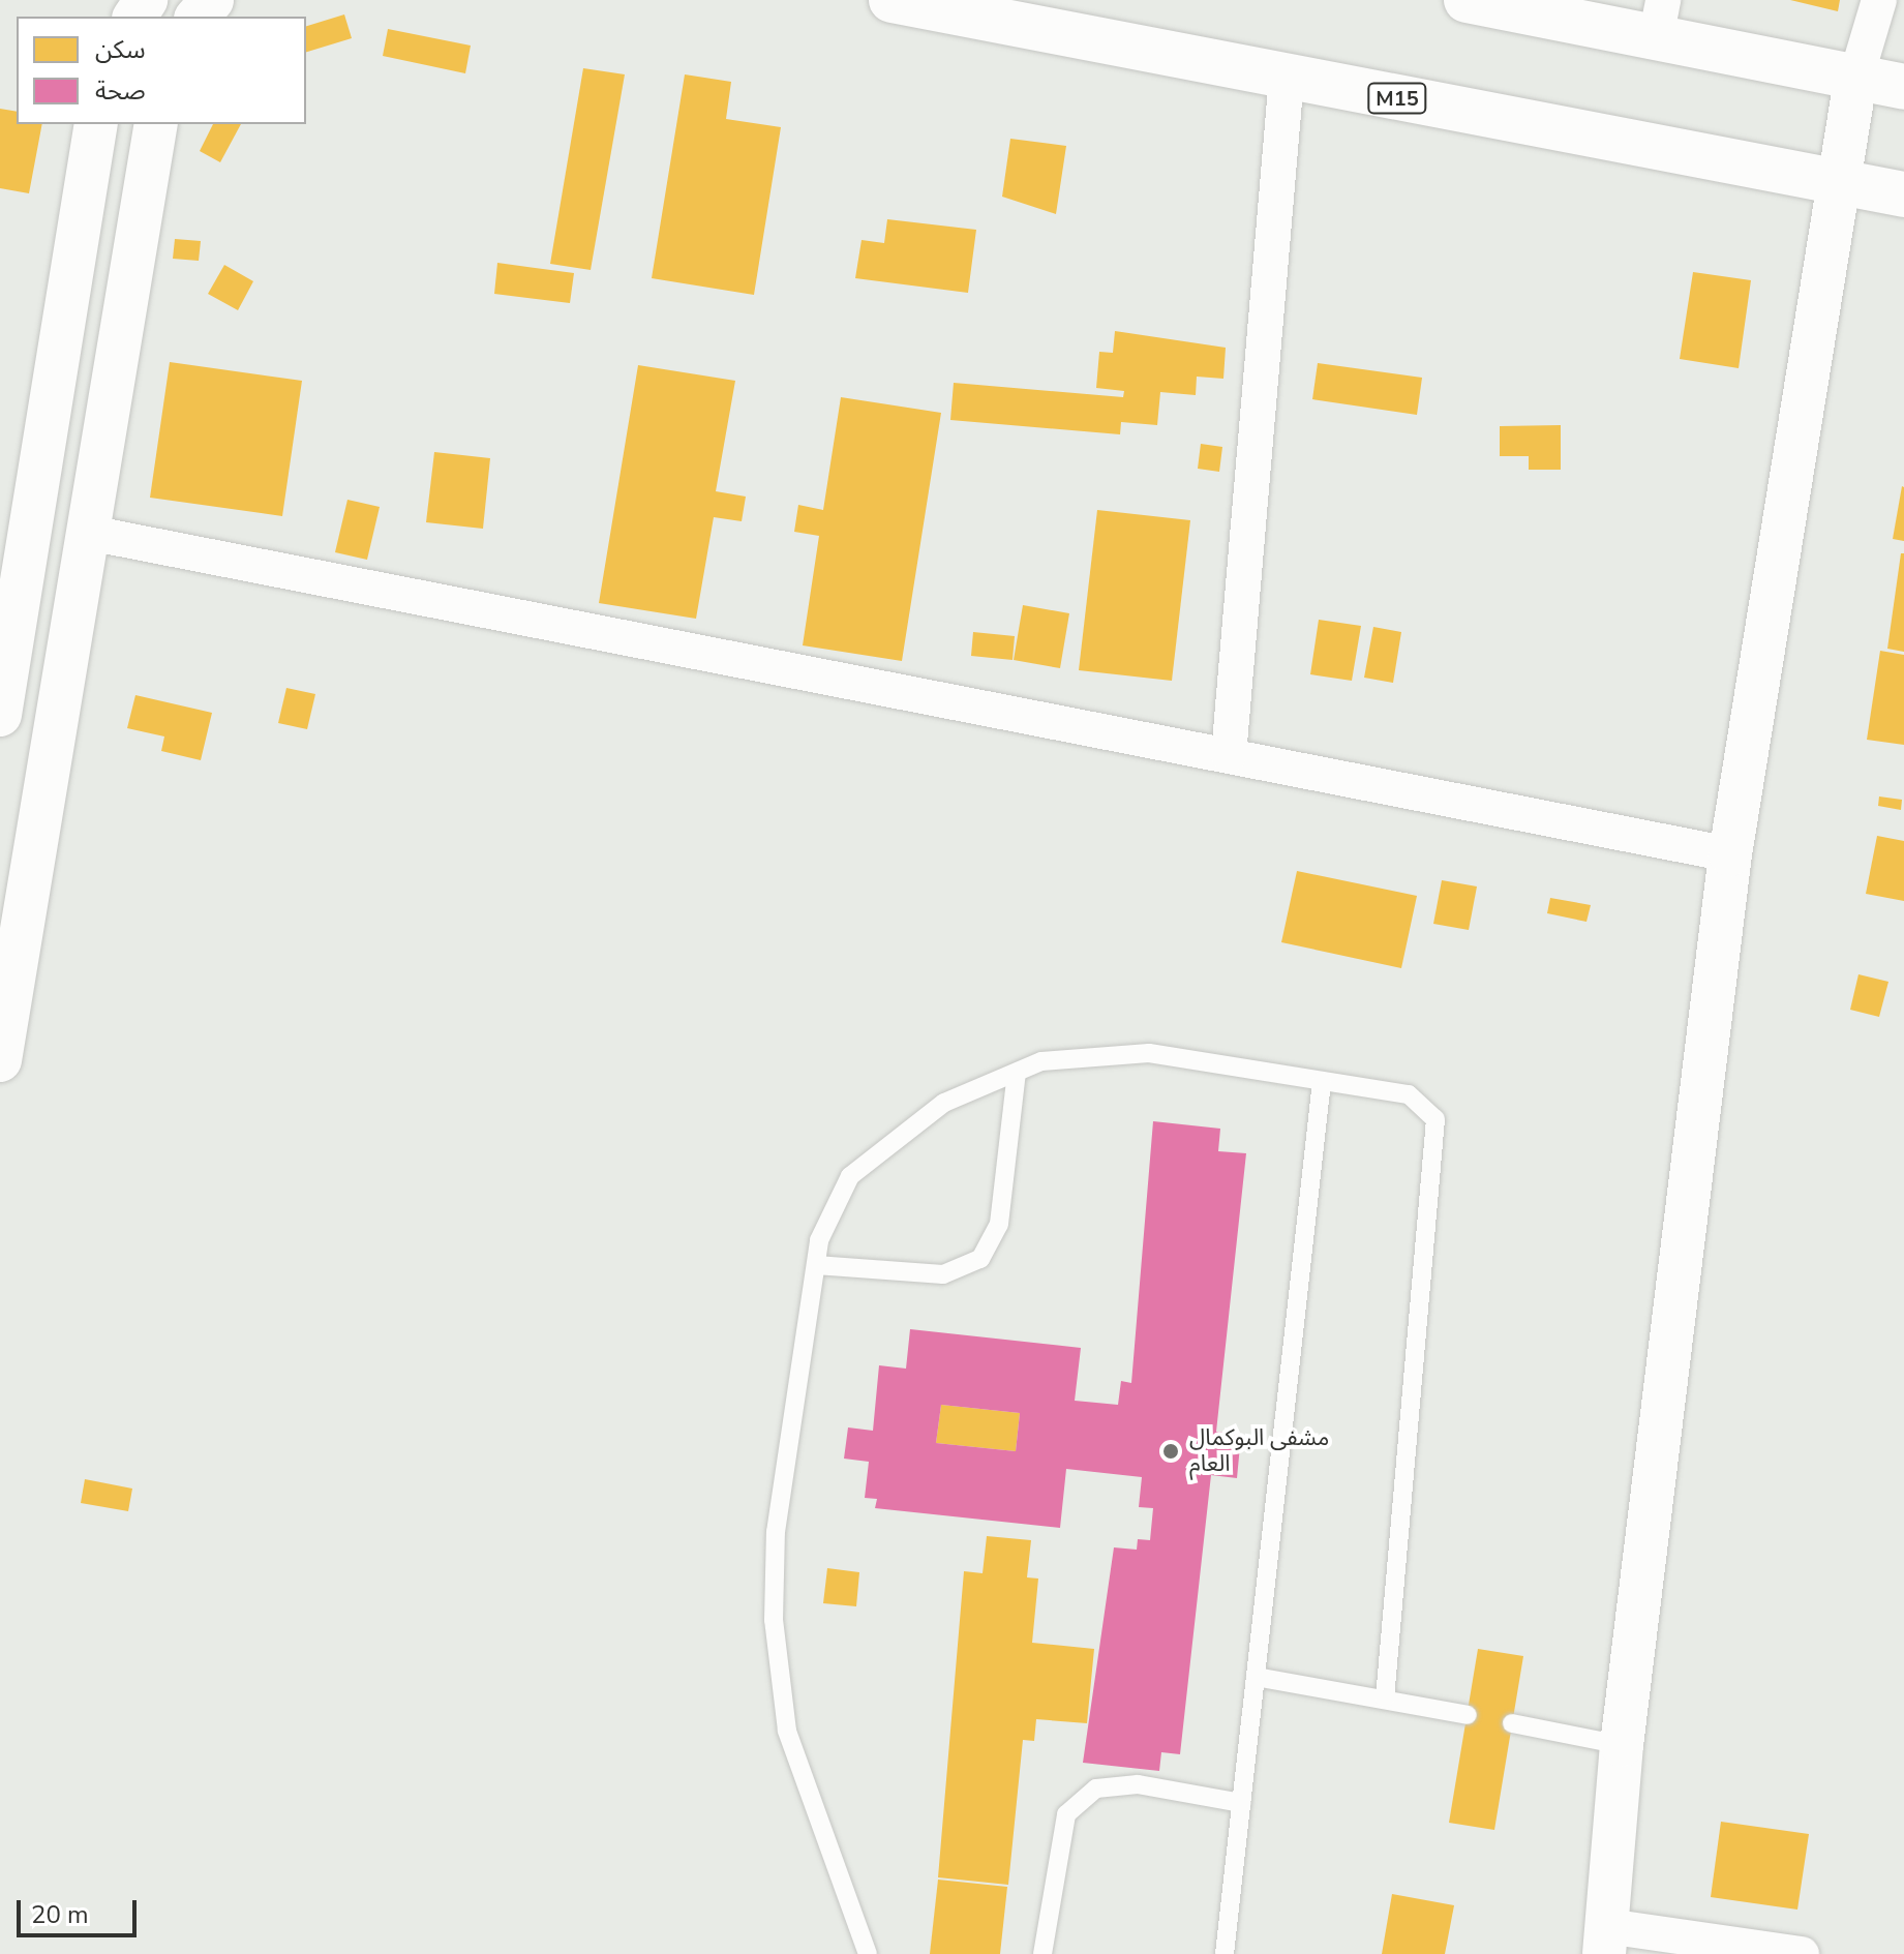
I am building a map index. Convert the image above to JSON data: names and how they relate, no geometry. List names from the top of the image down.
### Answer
{
  "streets": {
    "highway": ["M15"]
  },
  "places": ["مشفى البوكمال العام"],
  "legend": ["سكن", "صحة"],
  "scale_bar": "20 m"
}
